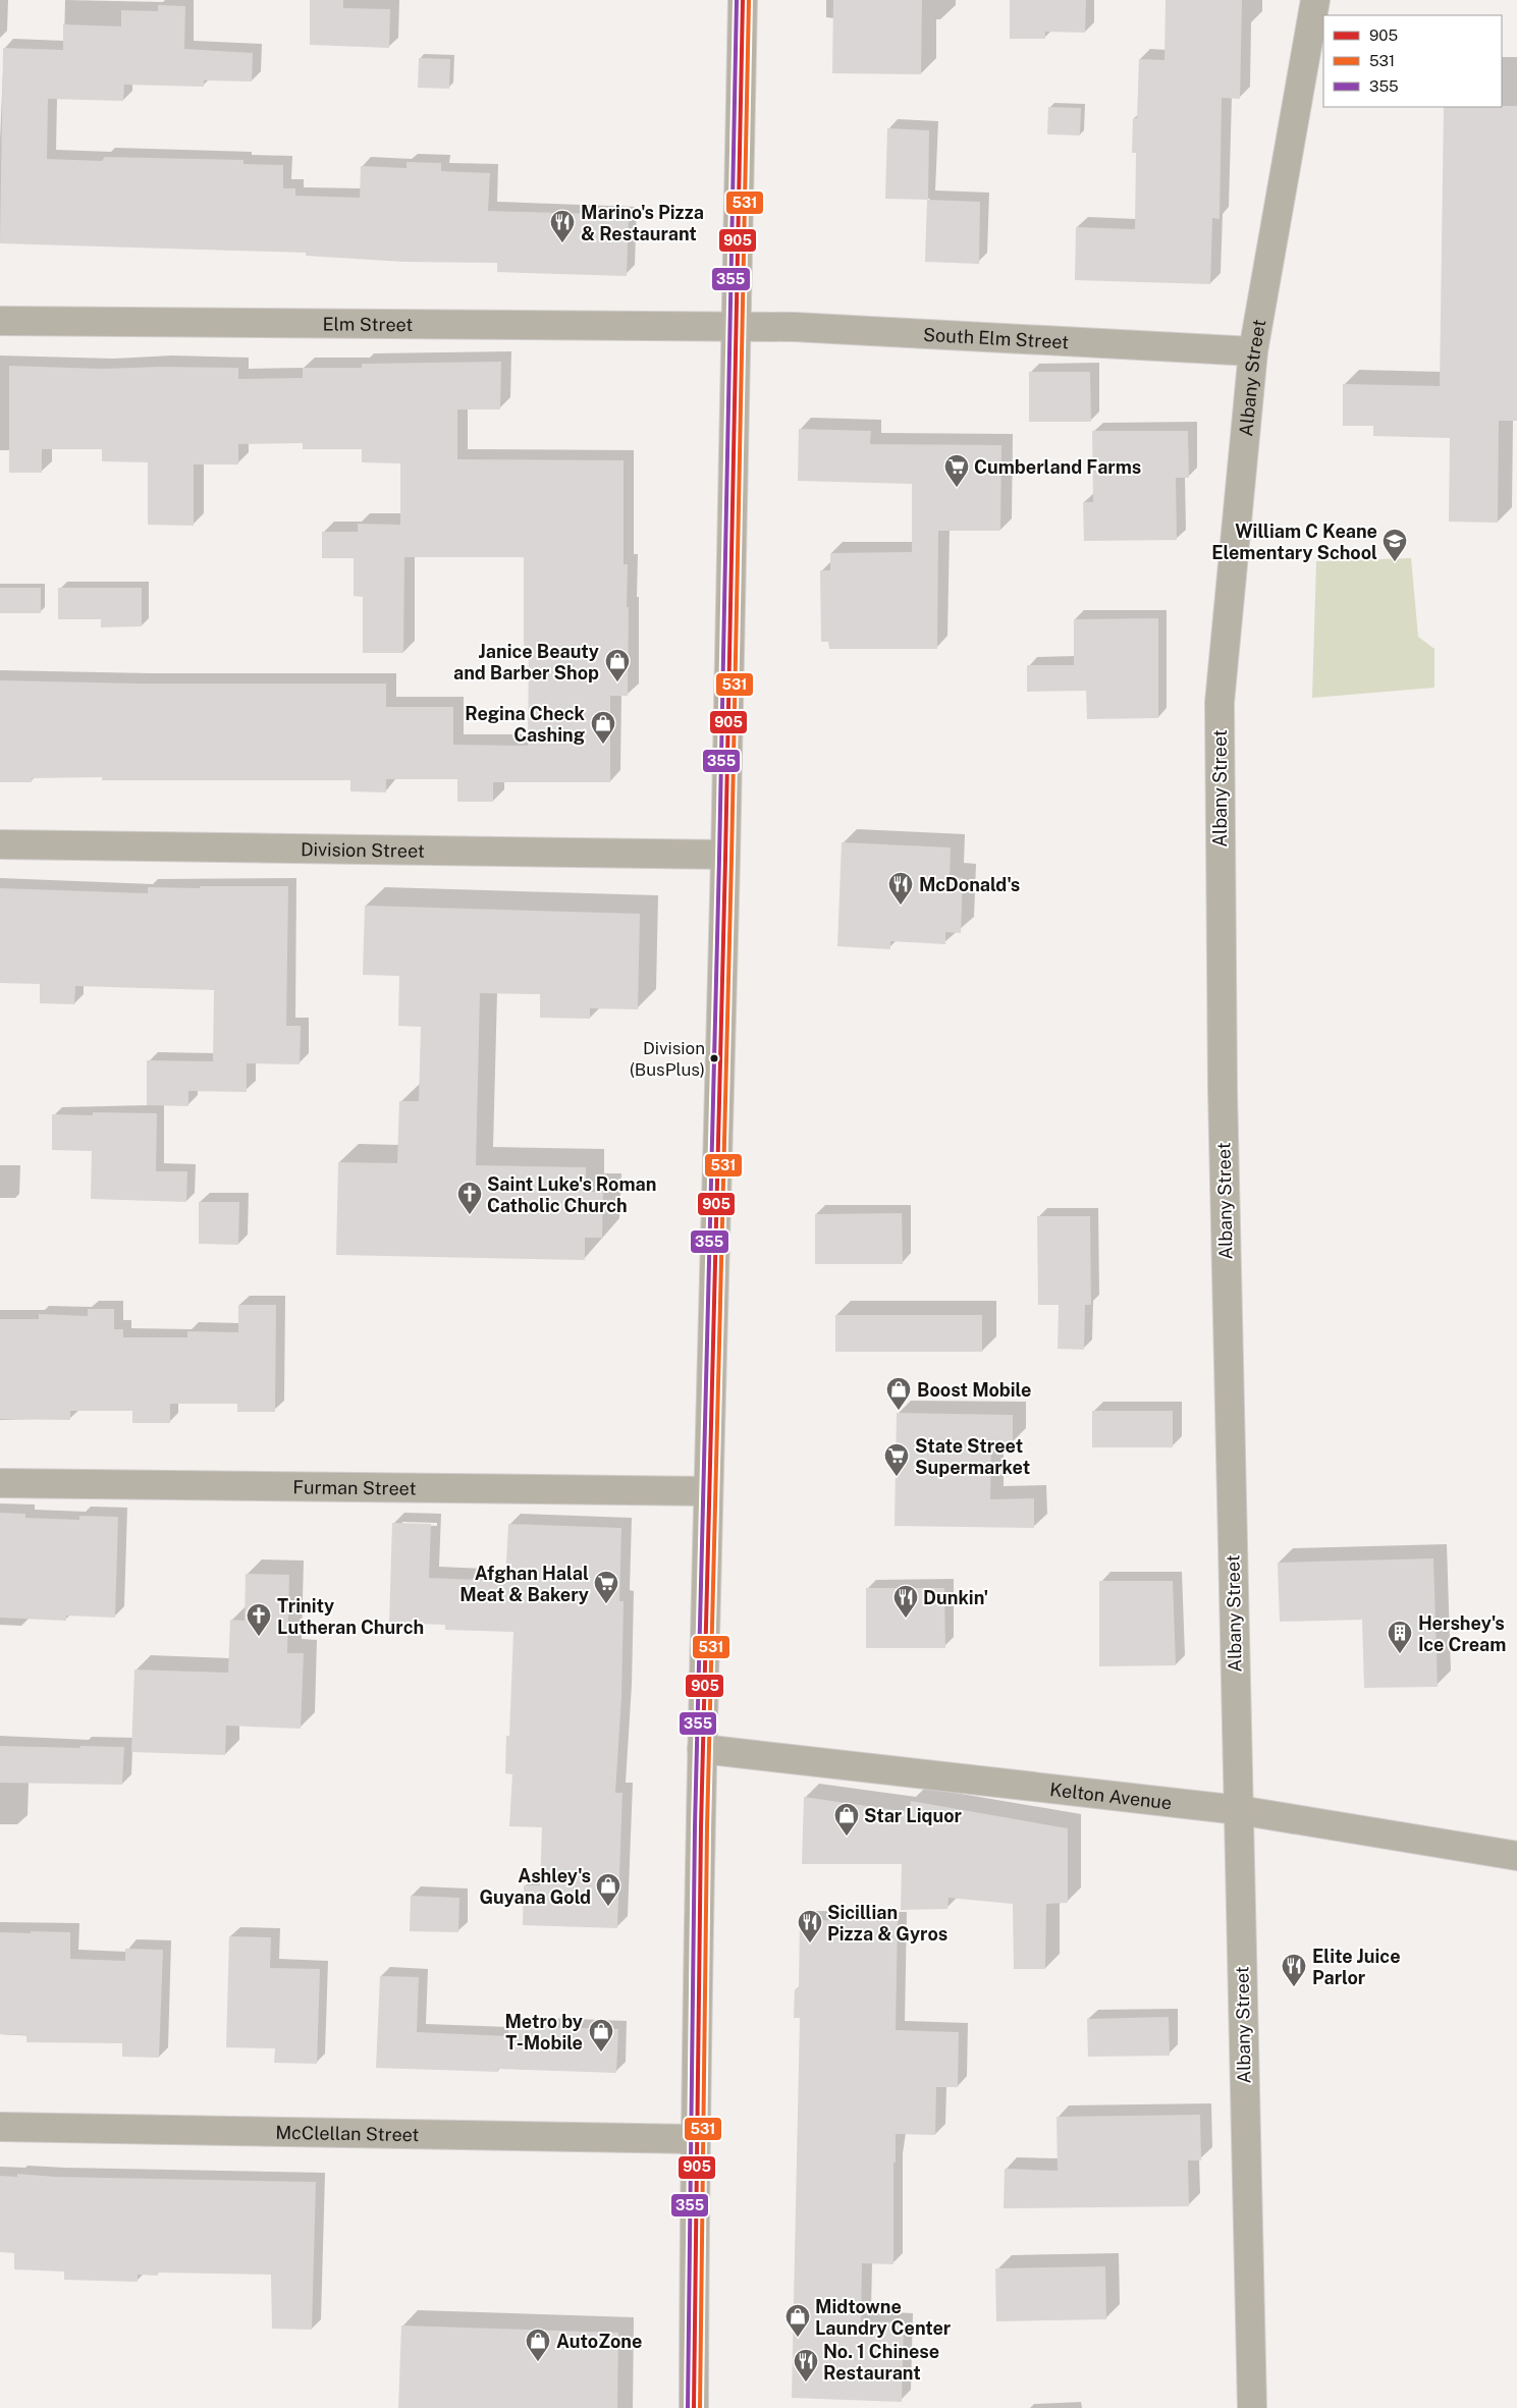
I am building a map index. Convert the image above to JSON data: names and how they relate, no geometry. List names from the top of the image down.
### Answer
{
  "streets": {
    "street": [
      "Elm Street",
      "South Elm Street",
      "Albany Street",
      "Division Street",
      "Furman Street",
      "Kelton Avenue",
      "McClellan Street"
    ]
  },
  "crossings": [
    ["Elm Street", "South Elm Street"],
    ["South Elm Street", "Albany Street"],
    ["Albany Street", "Kelton Avenue"]
  ],
  "places": {
    "restaurant": [
      "Marino's Pizza & Restaurant",
      "McDonald's",
      "Dunkin'",
      "Sicillian Pizza & Gyros",
      "Elite Juice Parlor",
      "No. 1 Chinese Restaurant"
    ],
    "supermarket": ["Cumberland Farms", "State Street Supermarket", "Afghan Halal Meat & Bakery"],
    "school or university": ["William C Keane Elementary School"],
    "shop": [
      "Janice Beauty and Barber Shop",
      "Regina Check Cashing",
      "Boost Mobile",
      "Star Liquor",
      "Ashley's Guyana Gold",
      "Metro by T-Mobile",
      "Midtowne Laundry Center",
      "AutoZone"
    ],
    "other": ["Division (BusPlus)"],
    "church": ["Saint Luke's Roman Catholic Church", "Trinity Lutheran Church"],
    "building": ["Hershey's Ice Cream"]
  },
  "lines": ["transit line 905", "transit line 531", "transit line 355"],
  "legend": ["905", "531", "355"]
}
